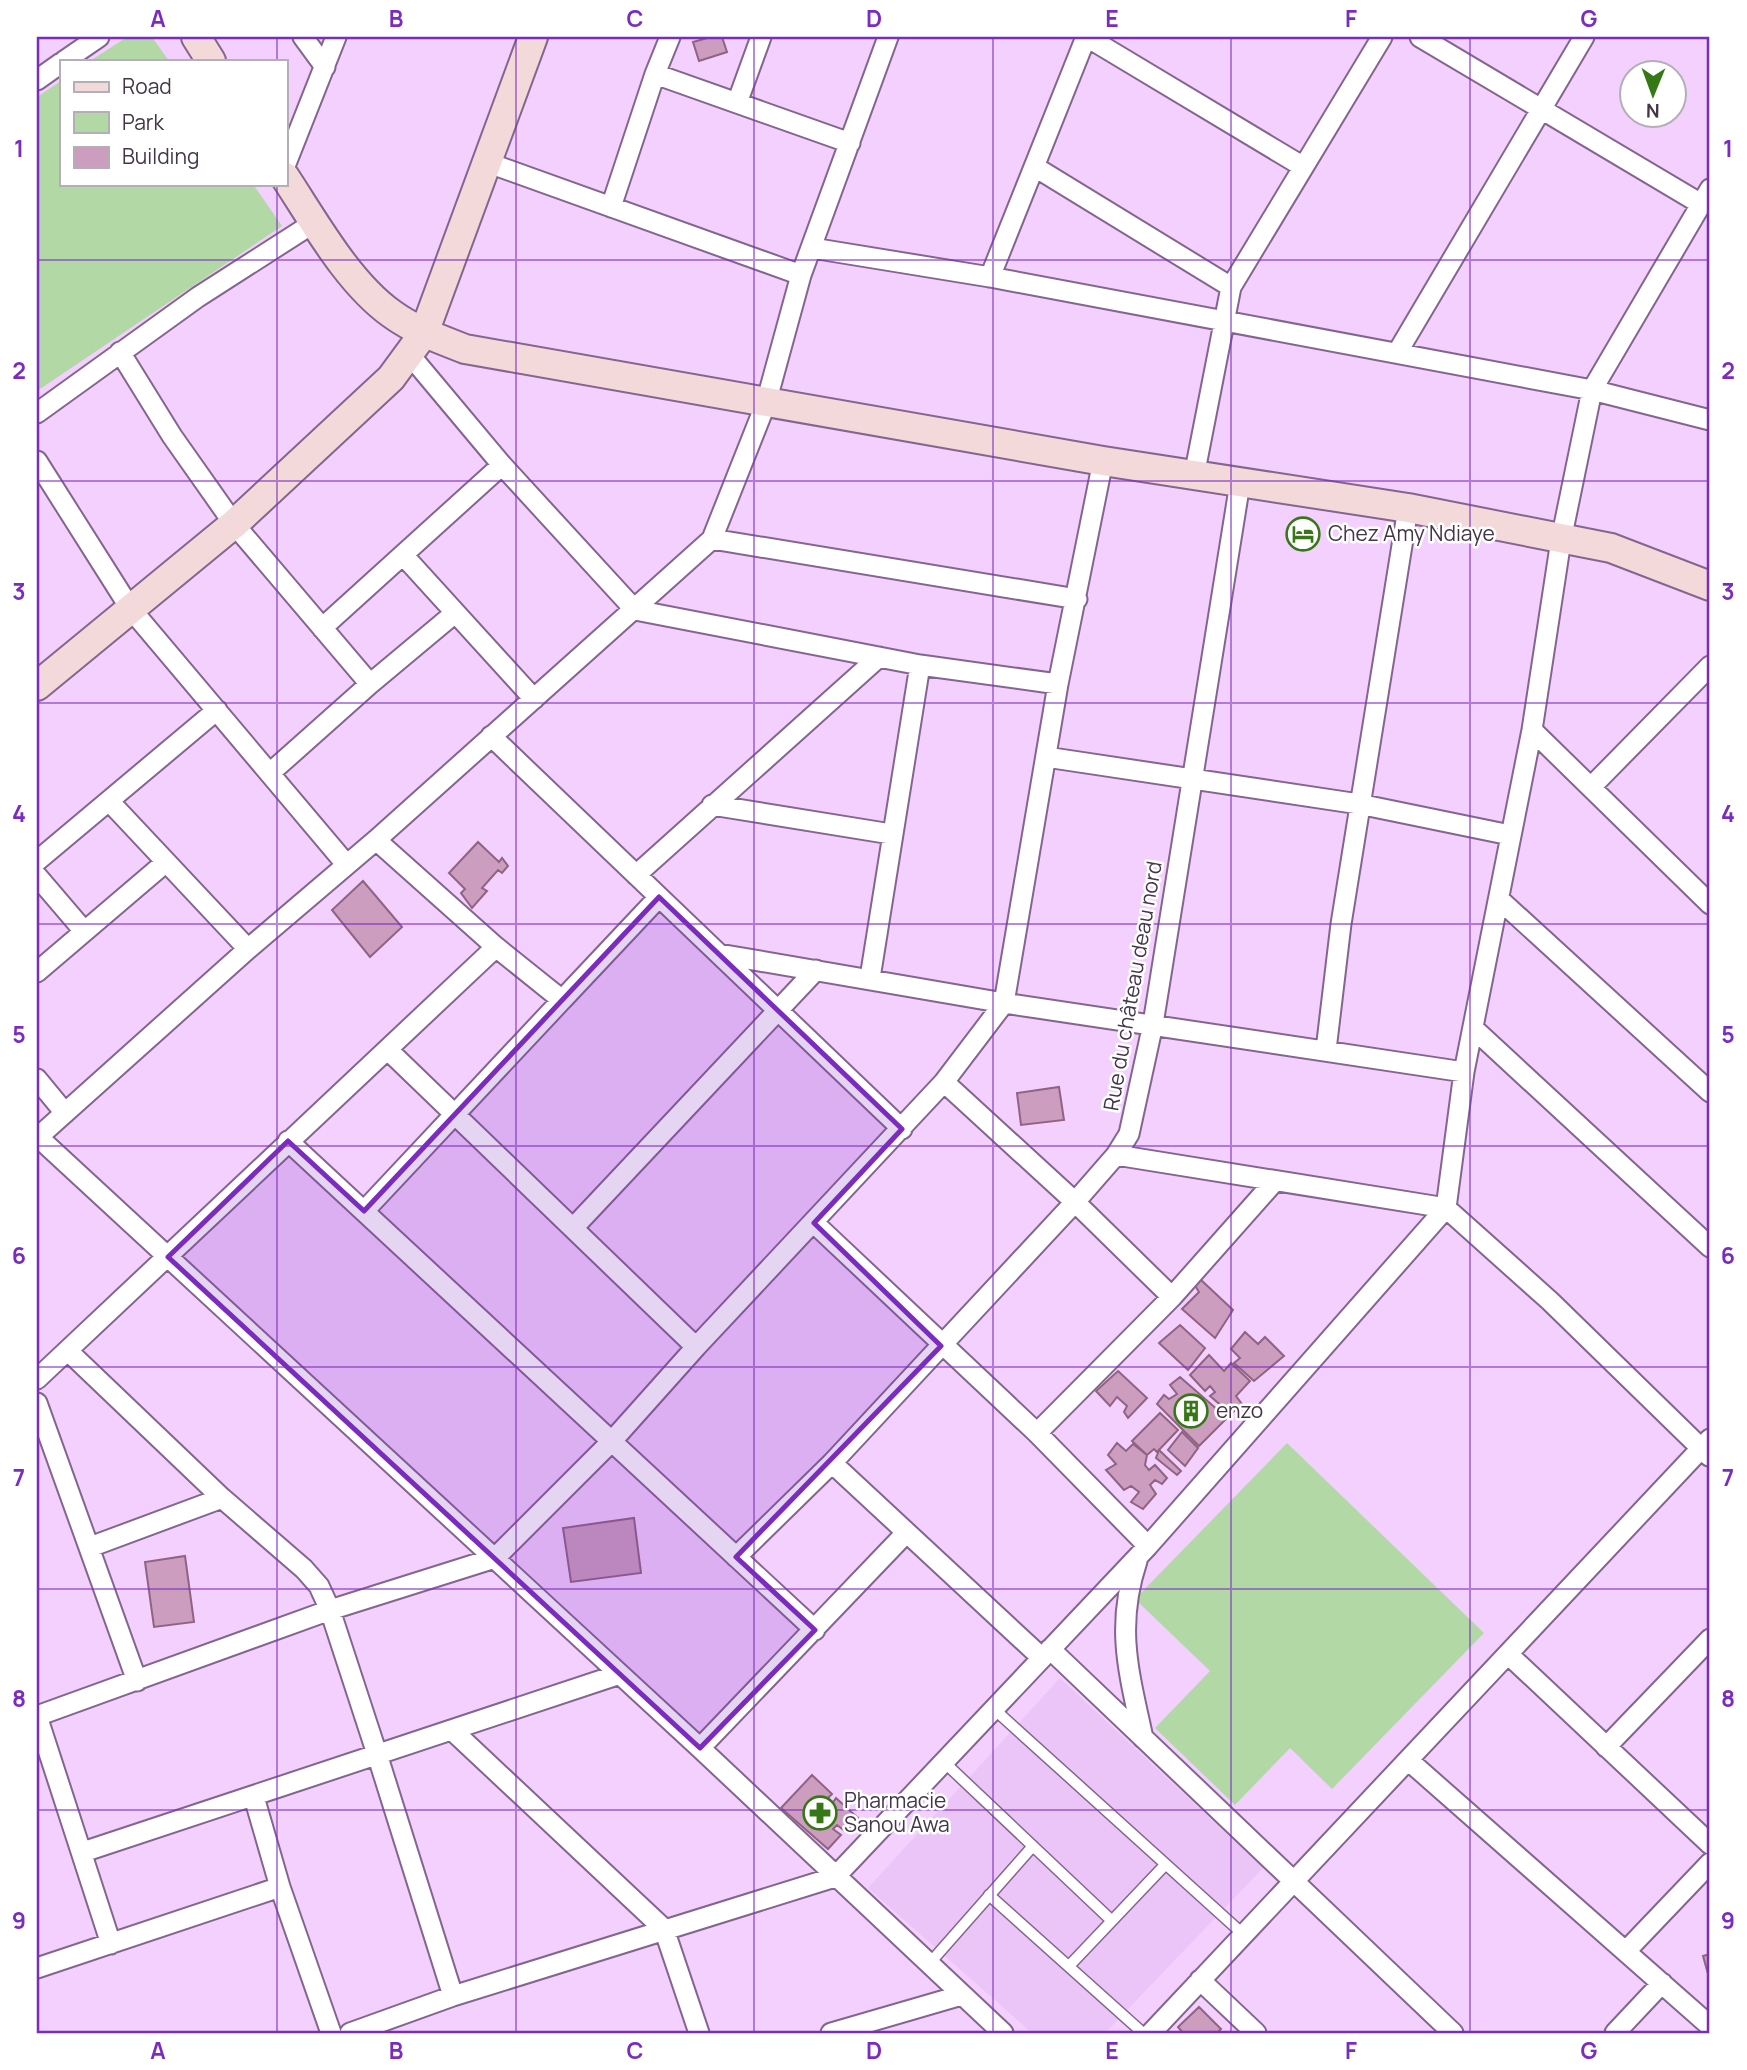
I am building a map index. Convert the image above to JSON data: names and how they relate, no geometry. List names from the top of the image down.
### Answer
{
  "streets": {
    "street": ["Rue du château deau nord"]
  },
  "places": {
    "hotel": ["Chez Amy Ndiaye"],
    "building": ["enzo"],
    "pharmacy": ["Pharmacie Sanou Awa"]
  },
  "legend": ["Road", "Park", "Building"],
  "north": "bottom",
  "grid": {
    "columns": [
      "A",
      "B",
      "C",
      "D",
      "E",
      "F",
      "G"
    ],
    "rows": [
      "1",
      "2",
      "3",
      "4",
      "5",
      "6",
      "7",
      "8",
      "9"
    ]
  }
}
